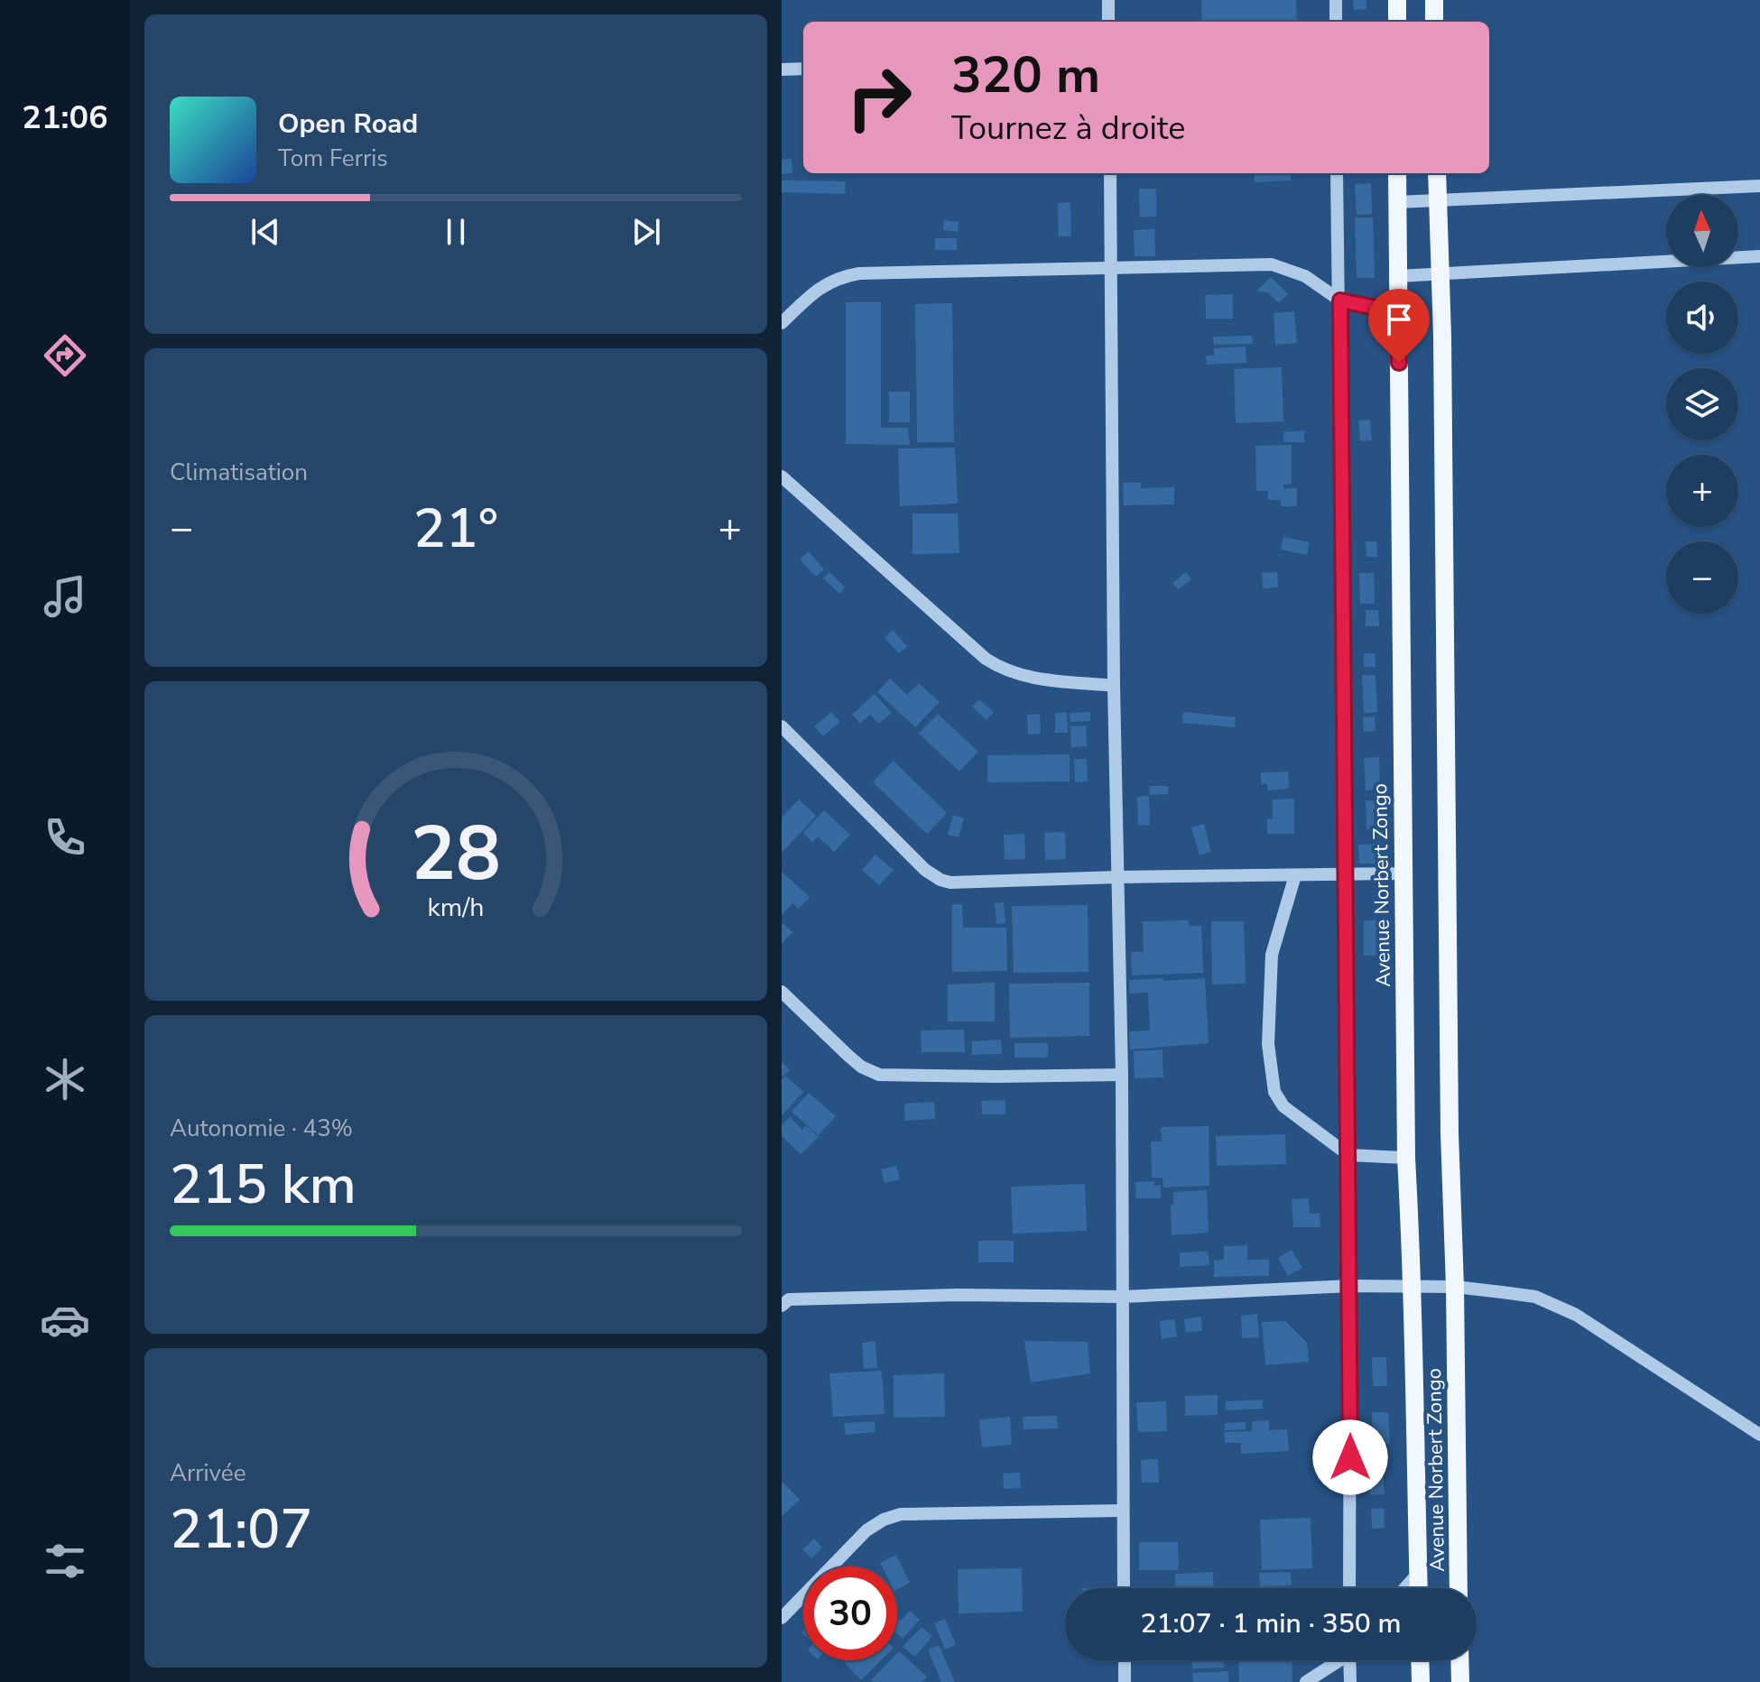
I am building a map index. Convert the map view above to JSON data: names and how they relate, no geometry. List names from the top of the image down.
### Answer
{
  "streets": {
    "main road": ["Avenue Norbert Zongo"]
  },
  "north": "top",
  "page": {
    "tabs": "21:06",
    "turn": ["320 m", "Tournez à droite"],
    "song": ["Open Road", "Tom Ferris"],
    "map_buttons": ["+", "−"],
    "tile": [
      "Climatisation",
      ["Autonomie · 43%", "215 km"],
      ["Arrivée", "21:07"]
    ],
    "heat": ["−", "21°", "+"],
    "limit": "30",
    "trip": "21:07 · 1 min · 350 m",
    "gauge": ["28", "km/h"]
  }
}
